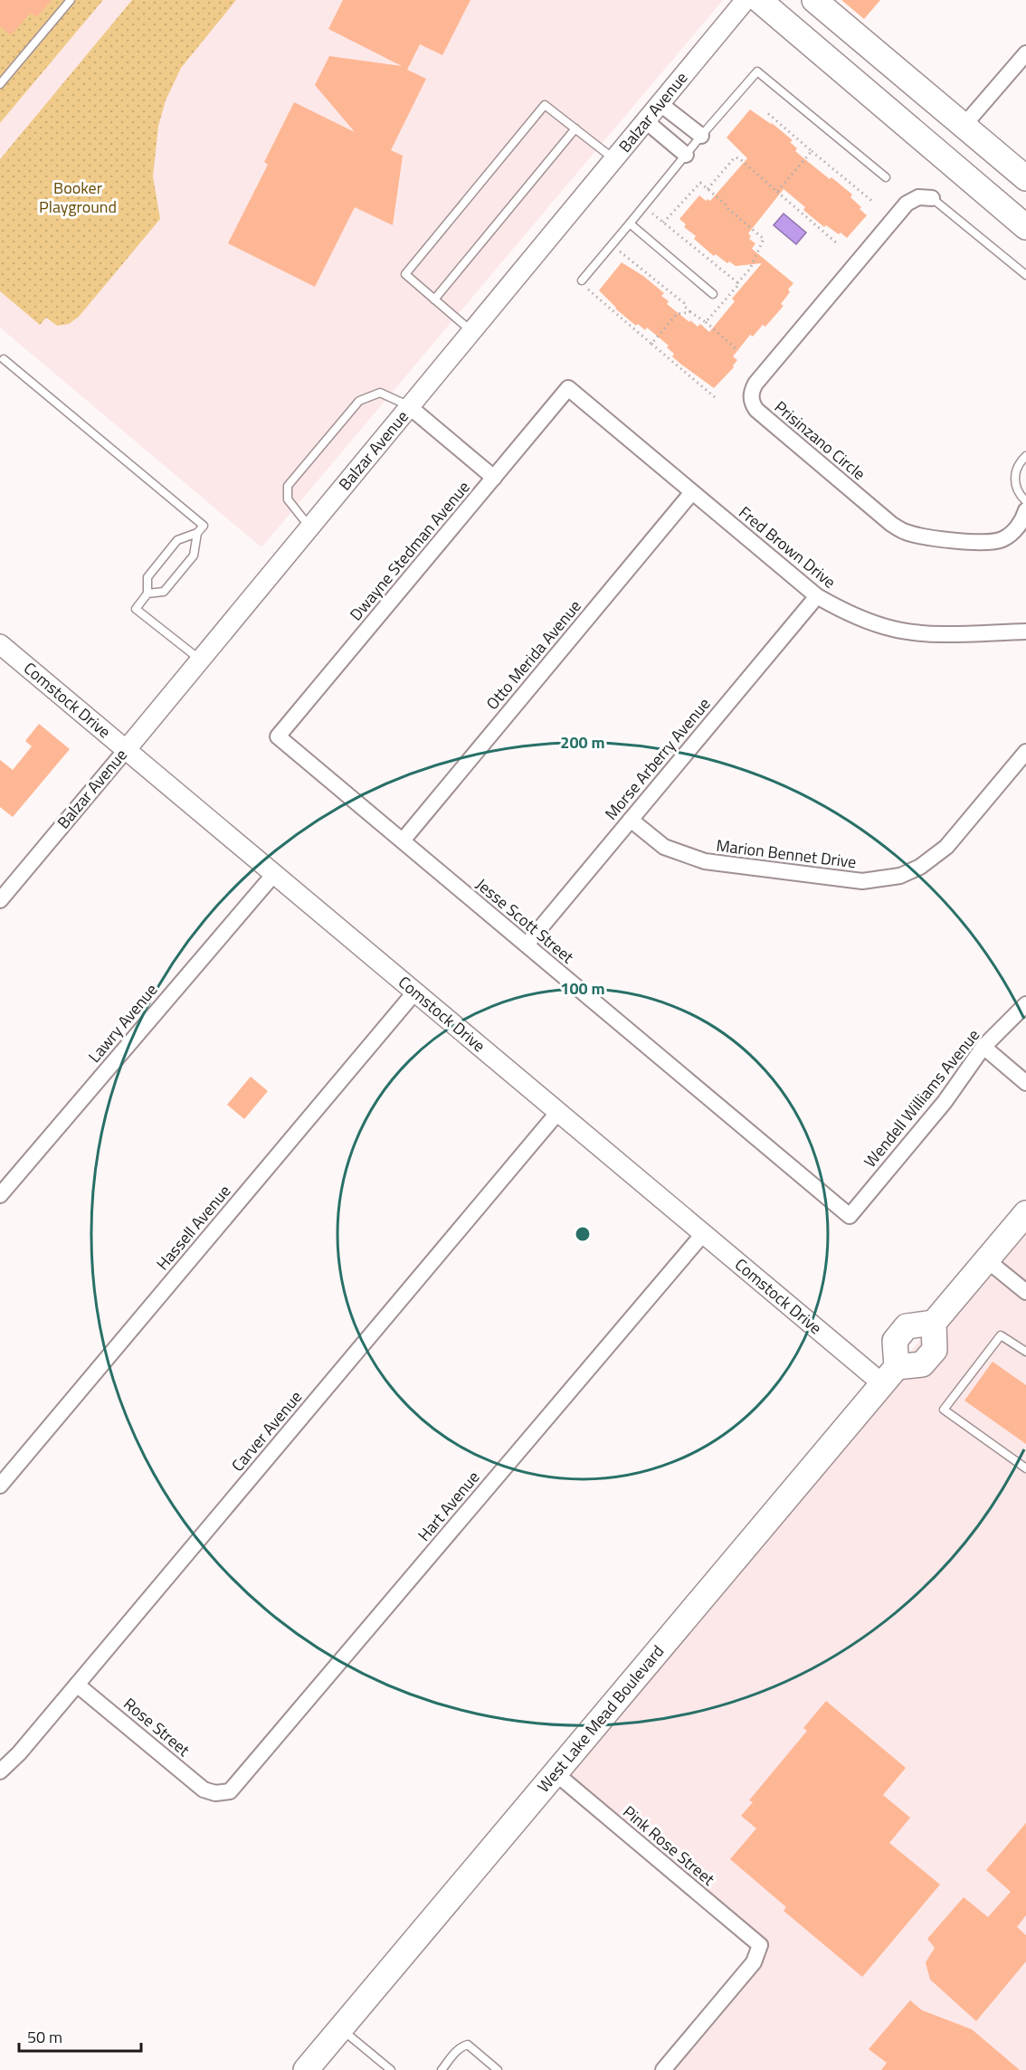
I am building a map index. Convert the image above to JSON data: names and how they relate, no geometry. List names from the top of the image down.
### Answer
{
  "streets": {
    "main road": ["West Lake Mead Boulevard"],
    "street": [
      "Balzar Avenue",
      "Prisinzano Circle",
      "Fred Brown Drive",
      "Dwayne Stedman Avenue",
      "Otto Merida Avenue",
      "Comstock Drive",
      "Morse Arberry Avenue",
      "Marion Bennet Drive",
      "Jesse Scott Street",
      "Lawry Avenue",
      "Wendell Williams Avenue",
      "Hassell Avenue",
      "Carver Avenue",
      "Hart Avenue",
      "Rose Street",
      "Pink Rose Street"
    ]
  },
  "crossings": [
    ["Balzar Avenue", "Comstock Drive"],
    ["Fred Brown Drive", "Dwayne Stedman Avenue"],
    ["Fred Brown Drive", "Otto Merida Avenue"],
    ["Fred Brown Drive", "Morse Arberry Avenue"],
    ["Dwayne Stedman Avenue", "Jesse Scott Street"],
    ["Otto Merida Avenue", "Jesse Scott Street"],
    ["Comstock Drive", "Lawry Avenue"],
    ["Comstock Drive", "Hassell Avenue"],
    ["Comstock Drive", "Carver Avenue"],
    ["Comstock Drive", "Hart Avenue"],
    ["Comstock Drive", "West Lake Mead Boulevard"],
    ["Morse Arberry Avenue", "Marion Bennet Drive"],
    ["Morse Arberry Avenue", "Jesse Scott Street"],
    ["Jesse Scott Street", "Wendell Williams Avenue"],
    ["Carver Avenue", "Rose Street"],
    ["Hart Avenue", "Rose Street"],
    ["West Lake Mead Boulevard", "Pink Rose Street"]
  ],
  "parks": ["Booker Playground"],
  "scale_bar": "50 m",
  "rings": ["200 m", "100 m"]
}
